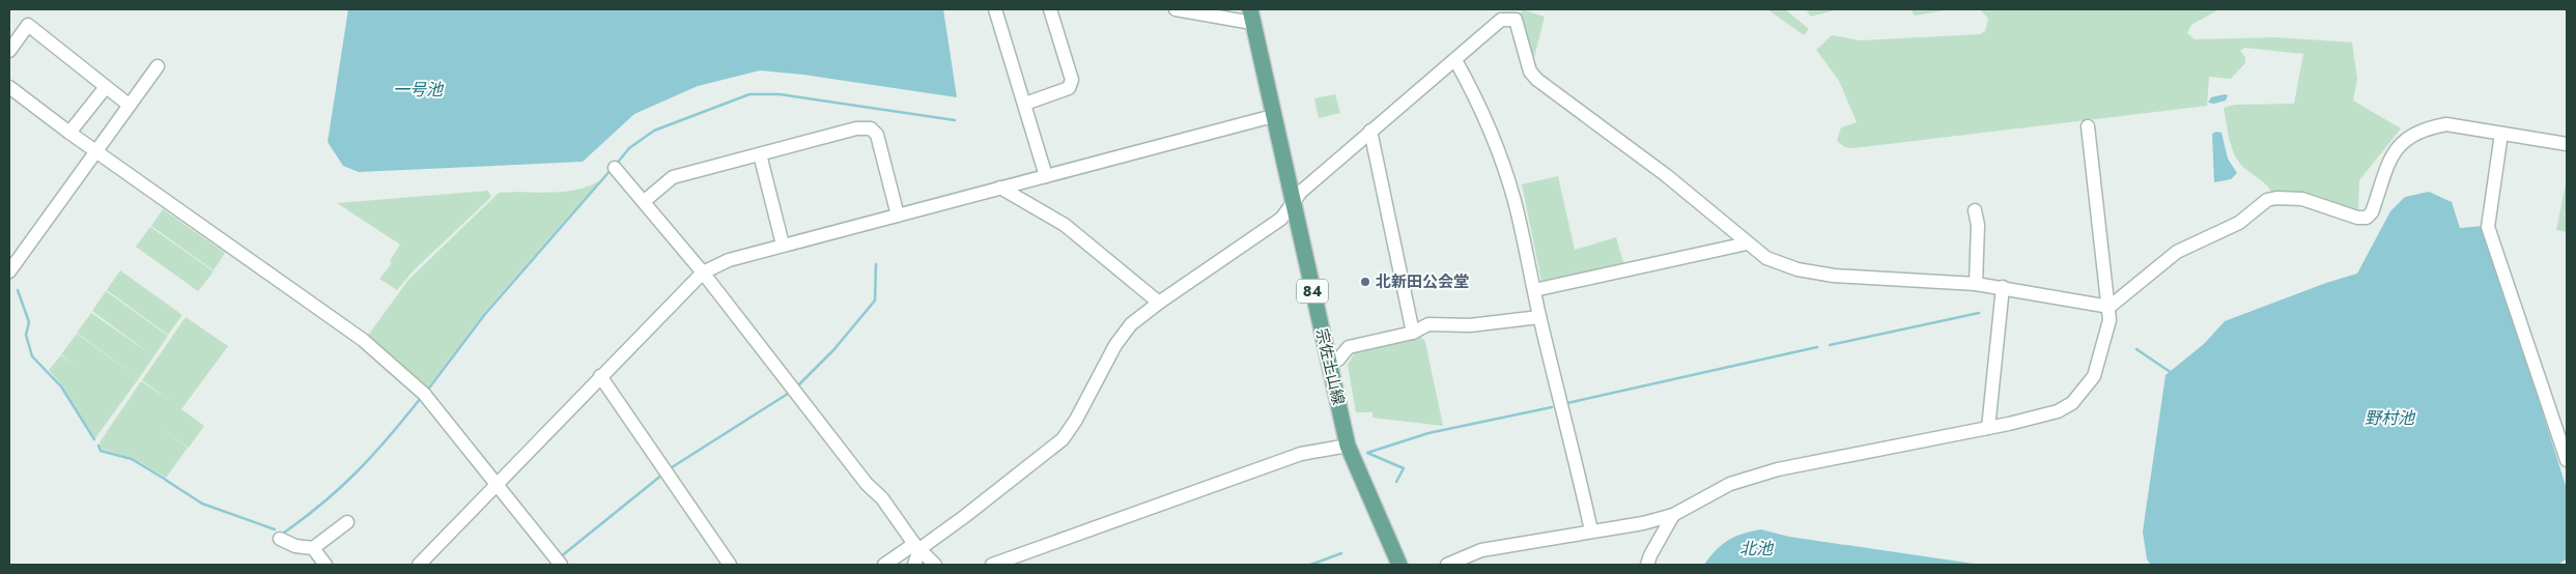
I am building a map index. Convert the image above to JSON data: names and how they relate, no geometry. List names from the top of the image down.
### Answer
{
  "streets": {
    "main road": ["84", "宗佐土山線"]
  },
  "water": ["一号池", "野村池", "北池"],
  "places": ["北新田公会堂"]
}
